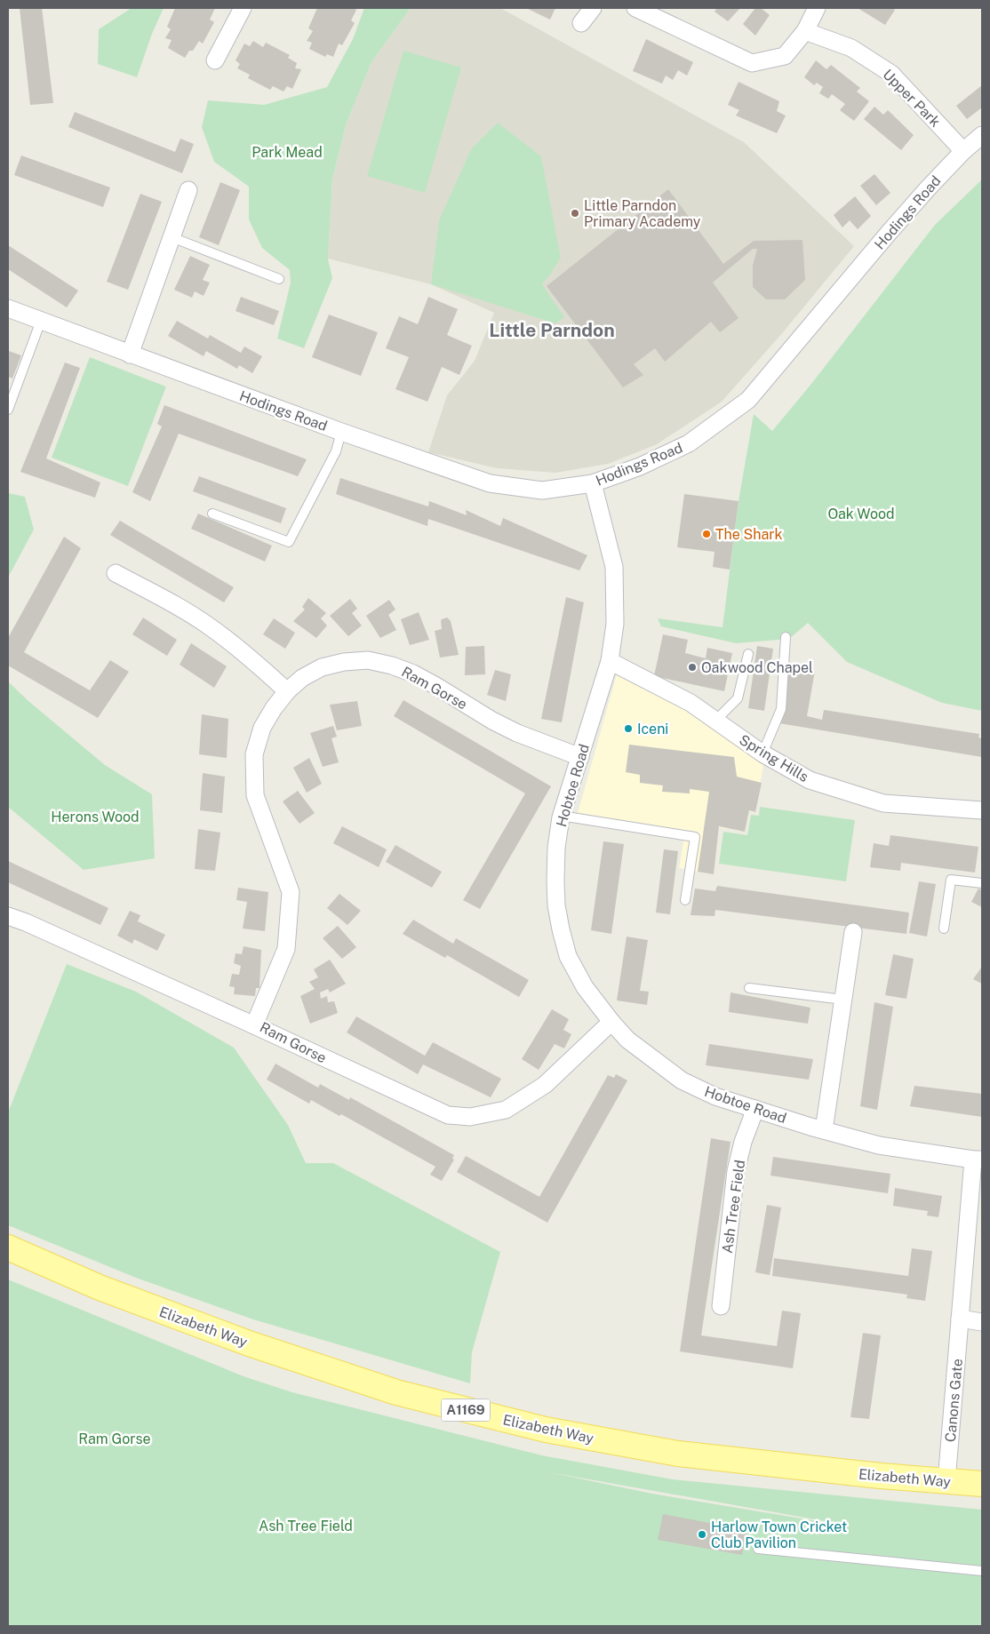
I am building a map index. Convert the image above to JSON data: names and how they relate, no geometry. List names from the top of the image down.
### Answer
{
  "streets": {
    "main road": ["Elizabeth Way", "A1169"],
    "street": [
      "Upper Park",
      "Hodings Road",
      "Ram Gorse",
      "Spring Hills",
      "Hobtoe Road",
      "Ash Tree Field",
      "Canons Gate"
    ]
  },
  "crossings": [
    ["Upper Park", "Hodings Road"],
    ["Hodings Road", "Hobtoe Road"],
    ["Ram Gorse", "Hobtoe Road"],
    ["Spring Hills", "Hobtoe Road"],
    ["Hobtoe Road", "Ash Tree Field"],
    ["Hobtoe Road", "Canons Gate"],
    ["Elizabeth Way", "Canons Gate"]
  ],
  "districts": ["Little Parndon"],
  "parks": [
    "Park Mead",
    "Oak Wood",
    "Herons Wood",
    "Ram Gorse",
    "Ash Tree Field"
  ],
  "places": [
    "Little Parndon Primary Academy",
    "The Shark",
    "Oakwood Chapel",
    "Iceni",
    "Harlow Town Cricket Club Pavilion"
  ]
}
